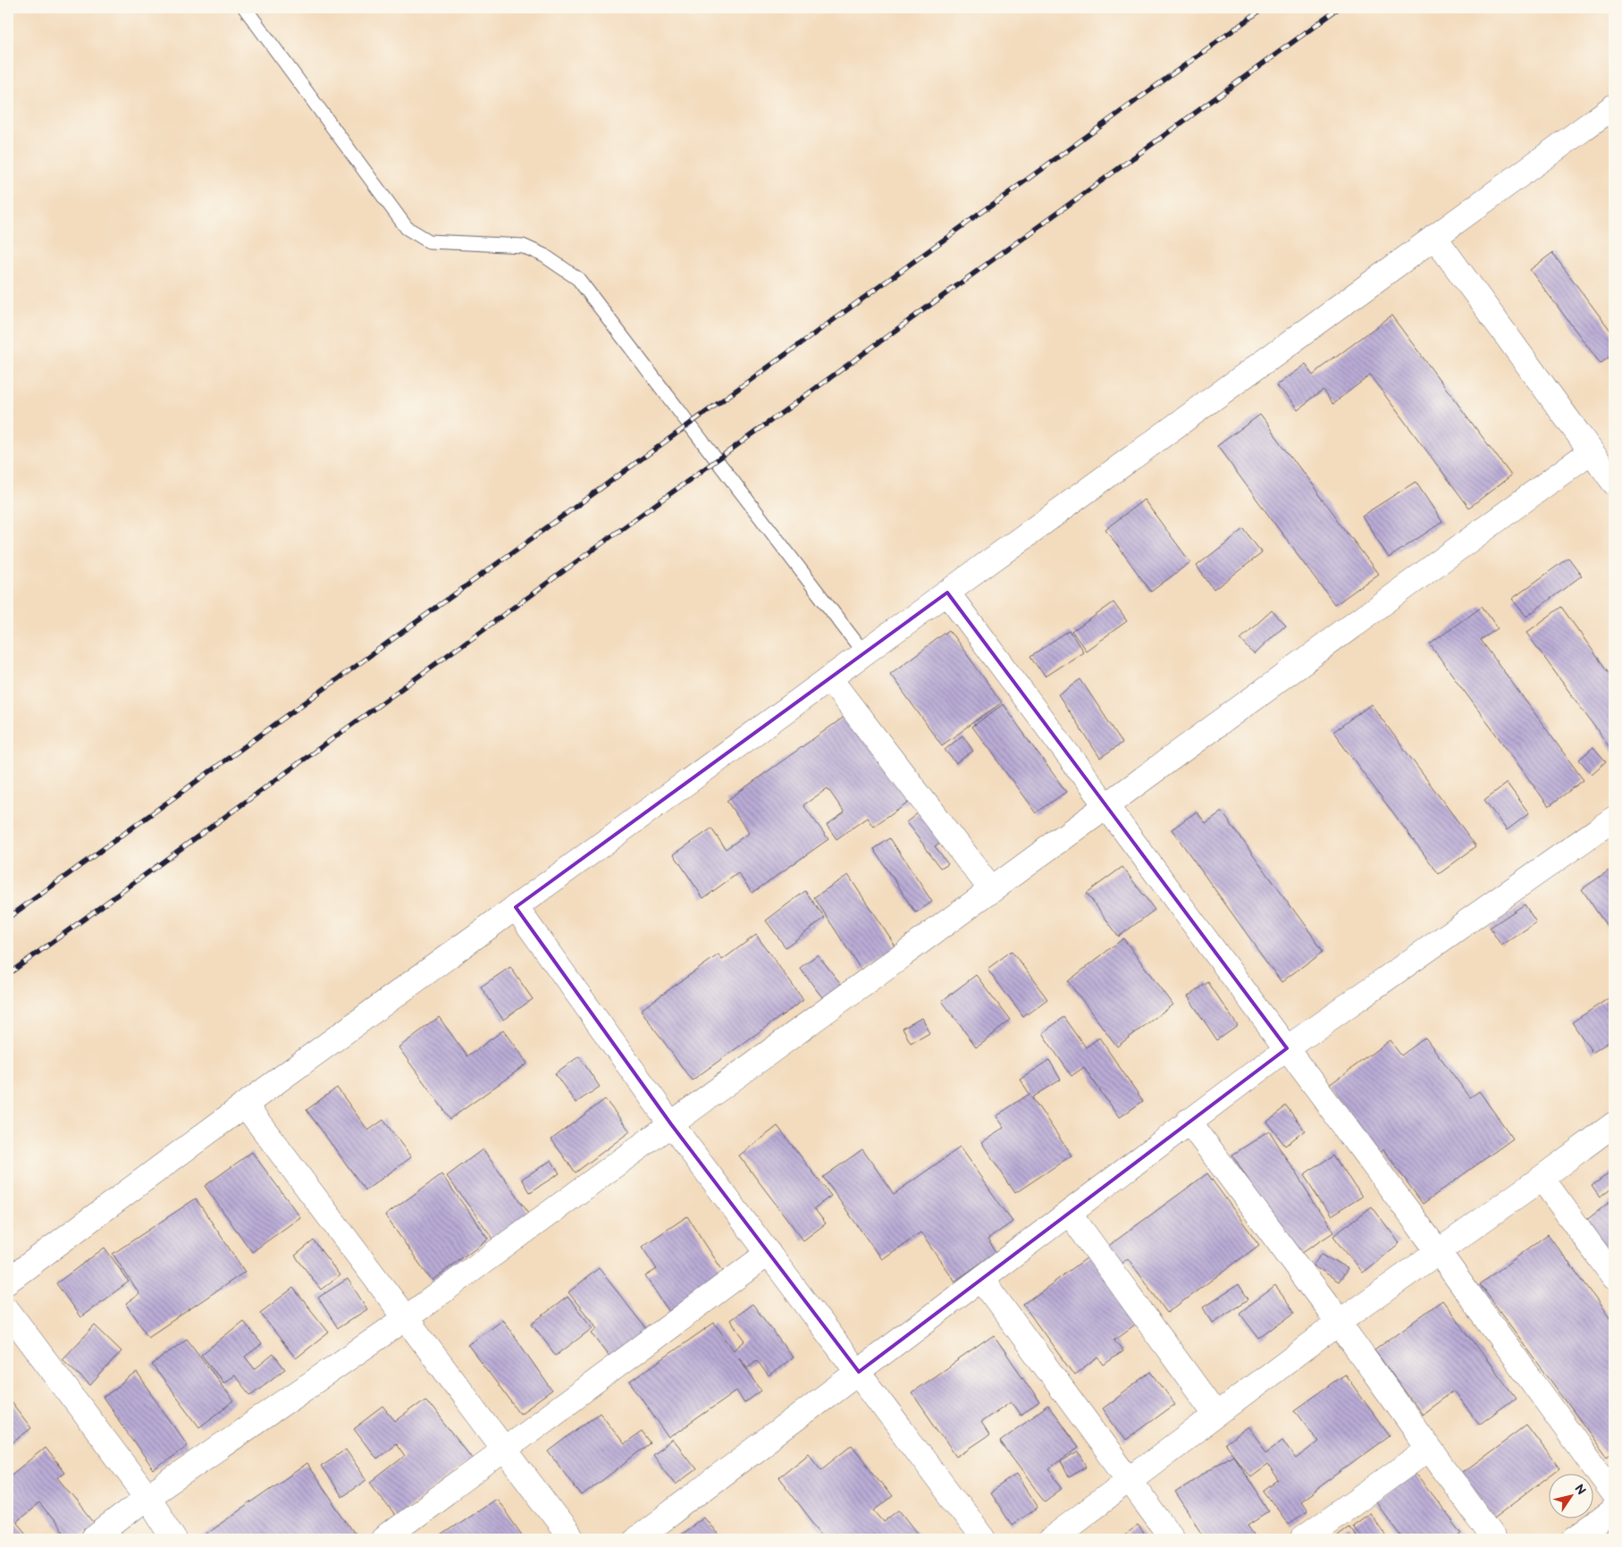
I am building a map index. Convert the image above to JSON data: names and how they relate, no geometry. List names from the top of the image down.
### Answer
{
  "north": "top right"
}
